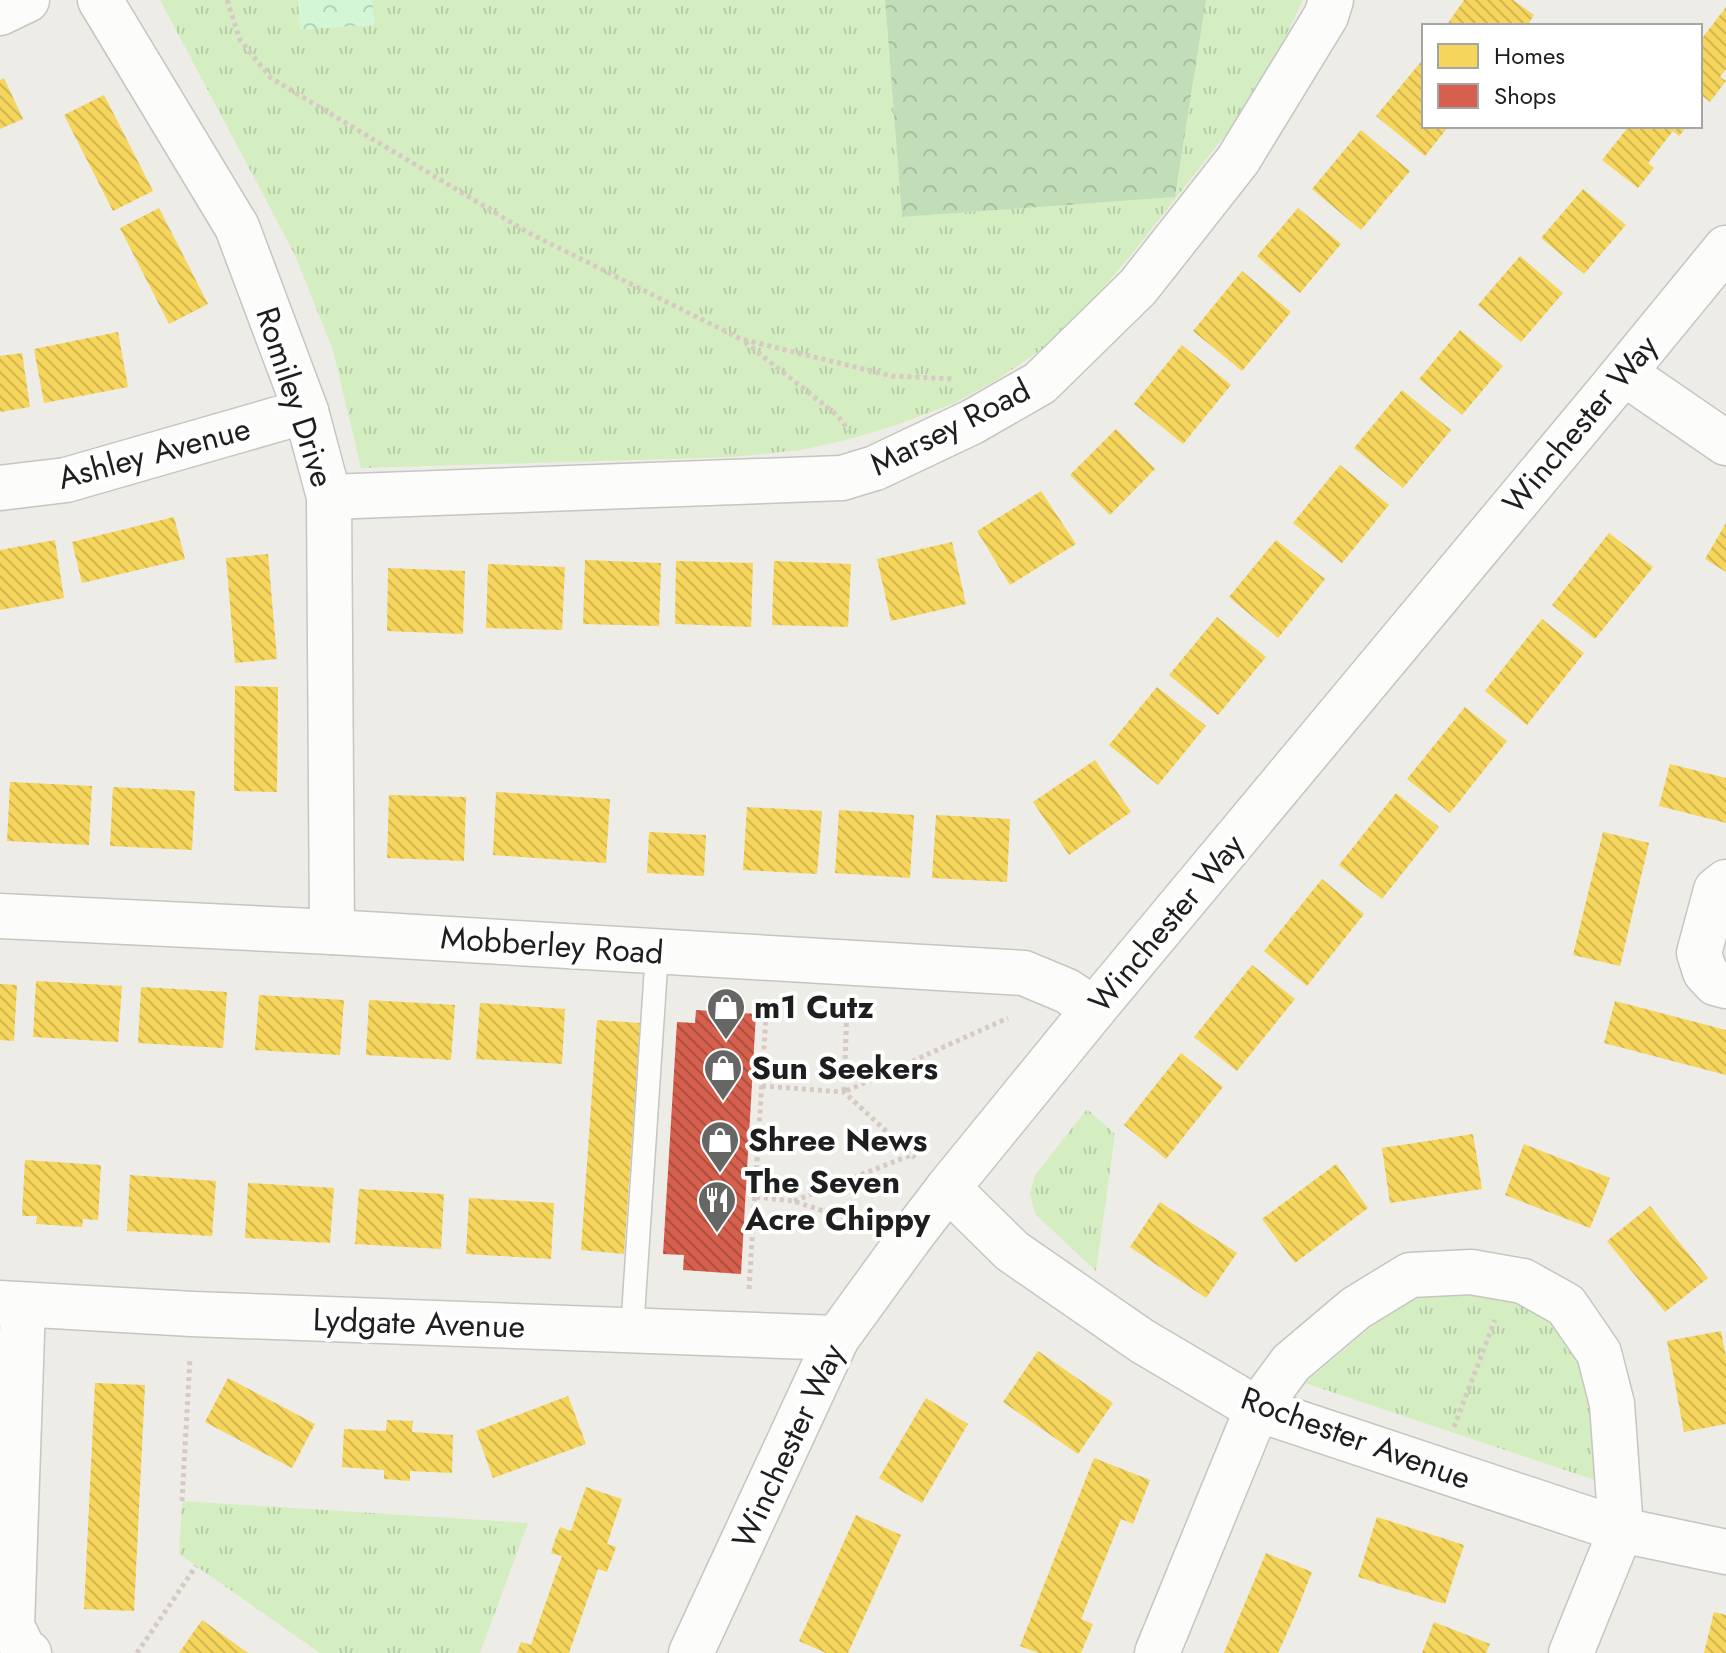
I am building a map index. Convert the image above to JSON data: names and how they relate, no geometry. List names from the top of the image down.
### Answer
{
  "streets": {
    "street": [
      "Romiley Drive",
      "Winchester Way",
      "Marsey Road",
      "Ashley Avenue",
      "Mobberley Road",
      "Lydgate Avenue",
      "Rochester Avenue"
    ]
  },
  "crossings": [
    ["Romiley Drive", "Marsey Road"],
    ["Romiley Drive", "Ashley Avenue"],
    ["Romiley Drive", "Mobberley Road"],
    ["Winchester Way", "Mobberley Road"],
    ["Winchester Way", "Lydgate Avenue"],
    ["Winchester Way", "Rochester Avenue"]
  ],
  "places": {
    "shop": ["m1 Cutz", "Sun Seekers", "Shree News"],
    "restaurant": ["The Seven Acre Chippy"]
  },
  "legend": ["Homes", "Shops"]
}
